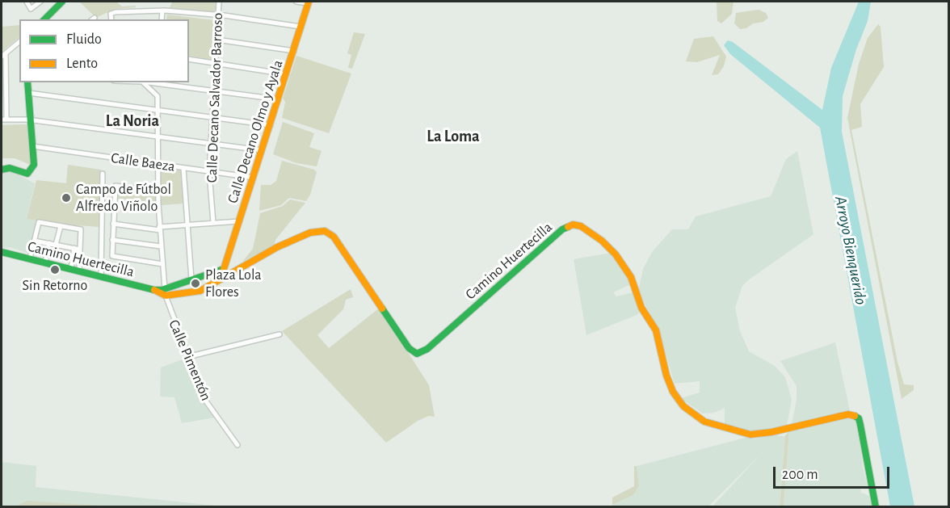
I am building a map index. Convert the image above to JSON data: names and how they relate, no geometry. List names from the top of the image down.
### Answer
{
  "streets": {
    "street": [
      "Calle Decano Salvador Barroso",
      "Calle Decano Olmo y Ayala",
      "Calle Baeza",
      "Camino Huertecilla",
      "Calle Pimentón"
    ]
  },
  "crossings": [
    ["Calle Decano Salvador Barroso", "Calle Baeza"],
    ["Calle Decano Olmo y Ayala", "Calle Baeza"],
    ["Calle Decano Olmo y Ayala", "Camino Huertecilla"],
    ["Calle Baeza", "Calle Pimentón"],
    ["Camino Huertecilla", "Calle Pimentón"]
  ],
  "districts": ["La Noria", "La Loma"],
  "water": ["Arroyo Bienquerido"],
  "places": ["Campo de Fútbol Alfredo Viñolo", "Sin Retorno", "Plaza Lola Flores"],
  "legend": ["Fluido", "Lento"],
  "scale_bar": "200 m"
}
